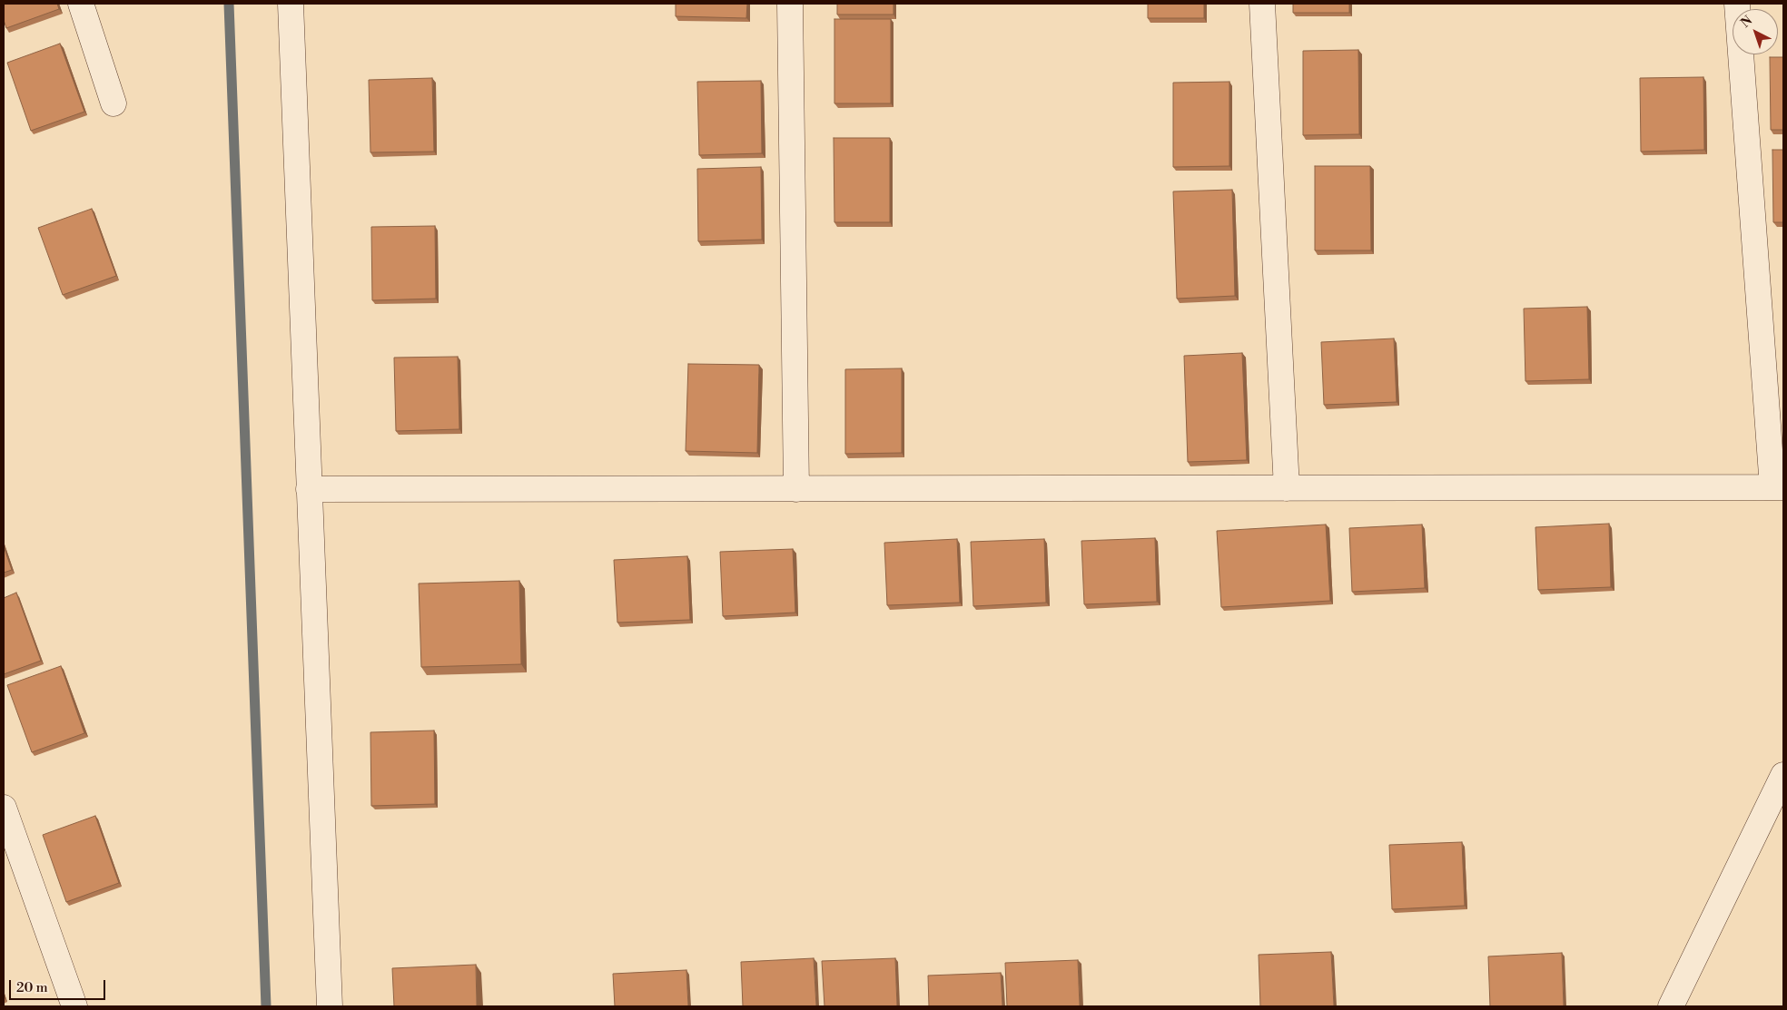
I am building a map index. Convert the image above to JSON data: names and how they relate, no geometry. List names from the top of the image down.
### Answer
{
  "scale_bar": "20 m",
  "north": "top left"
}
